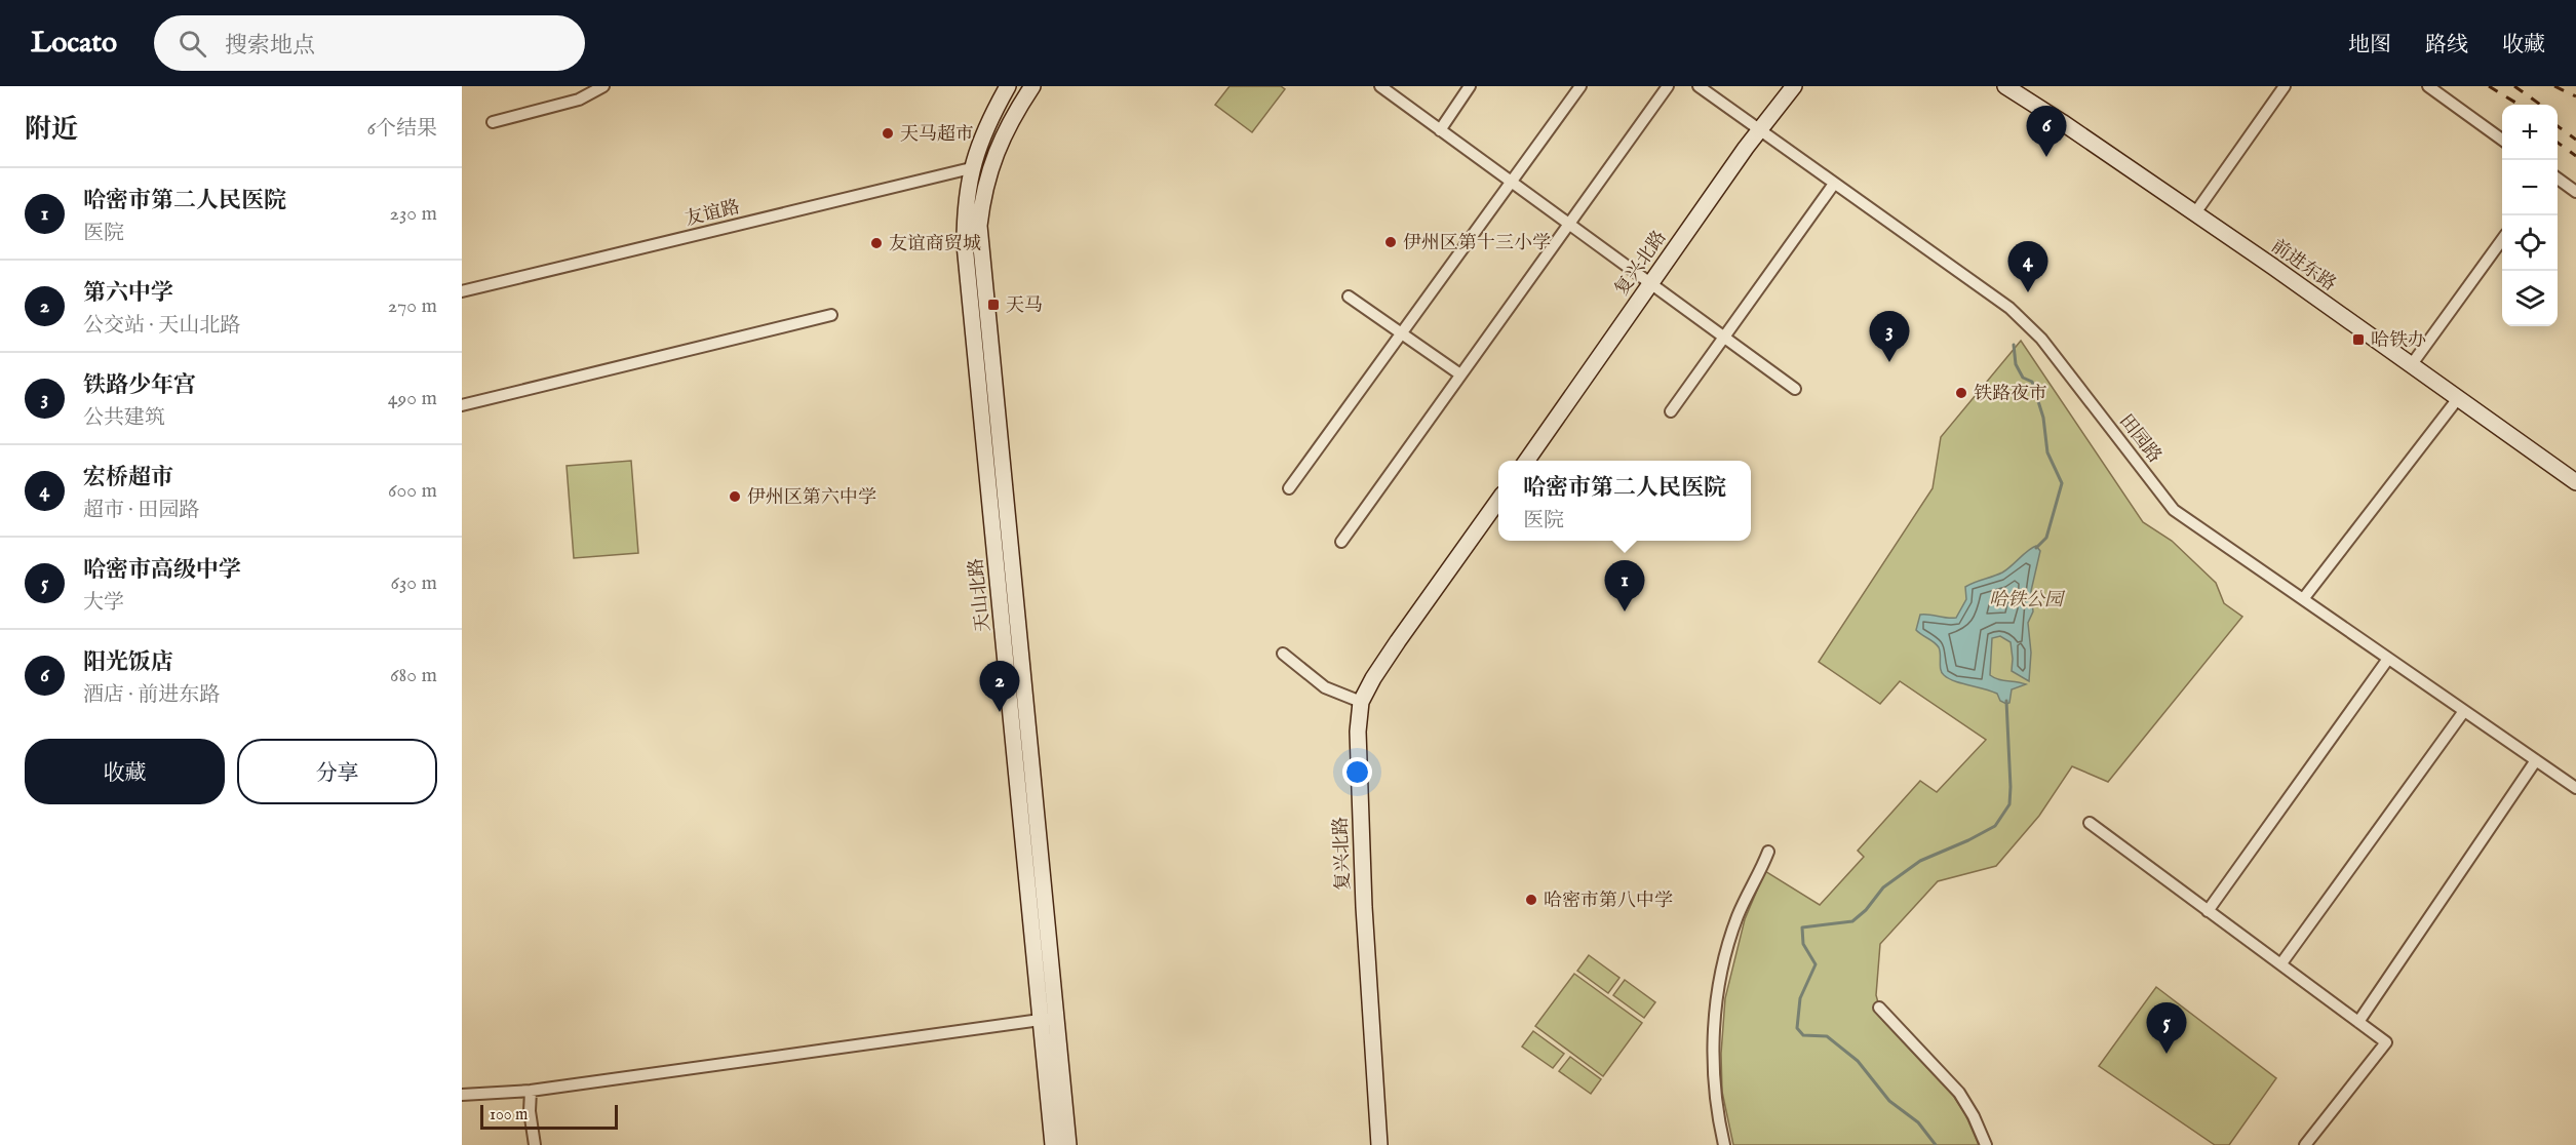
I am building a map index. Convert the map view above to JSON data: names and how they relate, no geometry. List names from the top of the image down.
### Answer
{
  "streets": {
    "main road": ["复兴北路", "前进东路", "天山北路"],
    "street": ["友谊路", "田园路"]
  },
  "crossings": [
    ["友谊路", "天山北路"],
    ["复兴北路", "田园路"]
  ],
  "parks": ["哈铁公园"],
  "places": {
    "other": [
      "天马超市",
      "伊州区第十三小学",
      "友谊商贸城",
      "铁路夜市",
      "伊州区第六中学",
      "哈密市第八中学"
    ],
    "transit": ["天马", "哈铁办"]
  },
  "scale_bar": "100 m",
  "page": {
    "header": "Locato",
    "search": "搜索地点",
    "nav": ["地图", "路线", "收藏"],
    "heading": ["附近", "6个结果"],
    "map_buttons": ["+", "−"],
    "pins": [
      "6",
      "4",
      "3",
      "1",
      "2",
      "5"
    ],
    "list": [
      {
        "mark": "1",
        "name": "哈密市第二人民医院",
        "note": "医院",
        "value": "230 m"
      },
      {
        "mark": "2",
        "name": "第六中学",
        "note": "公交站 · 天山北路",
        "value": "270 m"
      },
      {
        "mark": "3",
        "name": "铁路少年宫",
        "note": "公共建筑",
        "value": "490 m"
      },
      {
        "mark": "4",
        "name": "宏桥超市",
        "note": "超市 · 田园路",
        "value": "600 m"
      },
      {
        "mark": "5",
        "name": "哈密市高级中学",
        "note": "大学",
        "value": "630 m"
      },
      {
        "mark": "6",
        "name": "阳光饭店",
        "note": "酒店 · 前进东路",
        "value": "680 m"
      }
    ],
    "popup": ["哈密市第二人民医院", "医院"],
    "buttons": ["收藏", "分享"],
    "scale": "100 m"
  }
}
